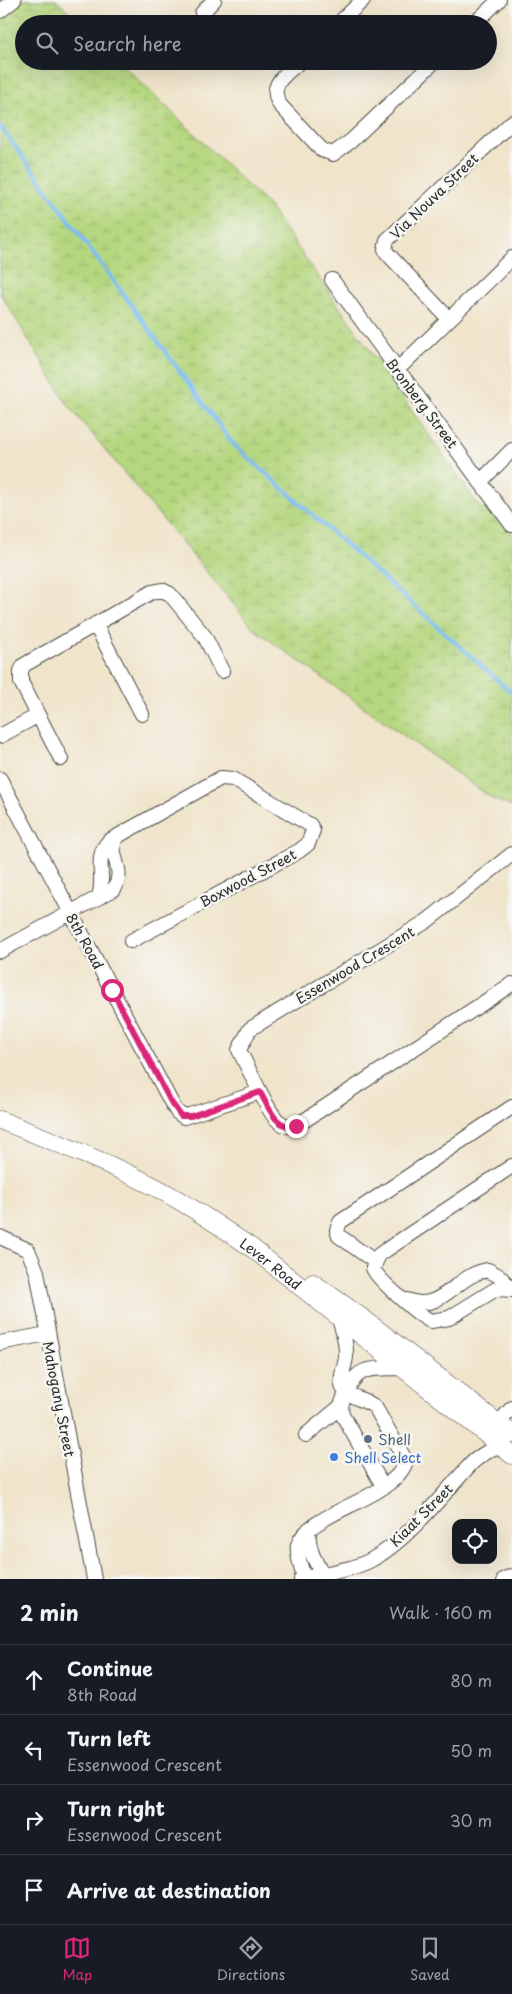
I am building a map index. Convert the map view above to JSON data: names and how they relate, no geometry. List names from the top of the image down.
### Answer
{
  "streets": {
    "main road": ["Lever Road"],
    "street": [
      "Via Nouva Street",
      "Bronberg Street",
      "Boxwood Street",
      "8th Road",
      "Essenwood Crescent",
      "Mahogany Street",
      "Kiaat Street"
    ]
  },
  "crossings": [
    ["Boxwood Street", "8th Road"],
    ["8th Road", "Essenwood Crescent"],
    ["Lever Road", "Kiaat Street"]
  ],
  "places": ["Shell", "Shell Select"],
  "page": {
    "search": "Search here",
    "heading": ["2 min", "Walk · 160 m"],
    "list": [
      ["Continue", "8th Road", "80 m"],
      ["Turn left", "Essenwood Crescent", "50 m"],
      ["Turn right", "Essenwood Crescent", "30 m"],
      "Arrive at destination"
    ],
    "nav": ["Map", "Directions", "Saved"]
  }
}
